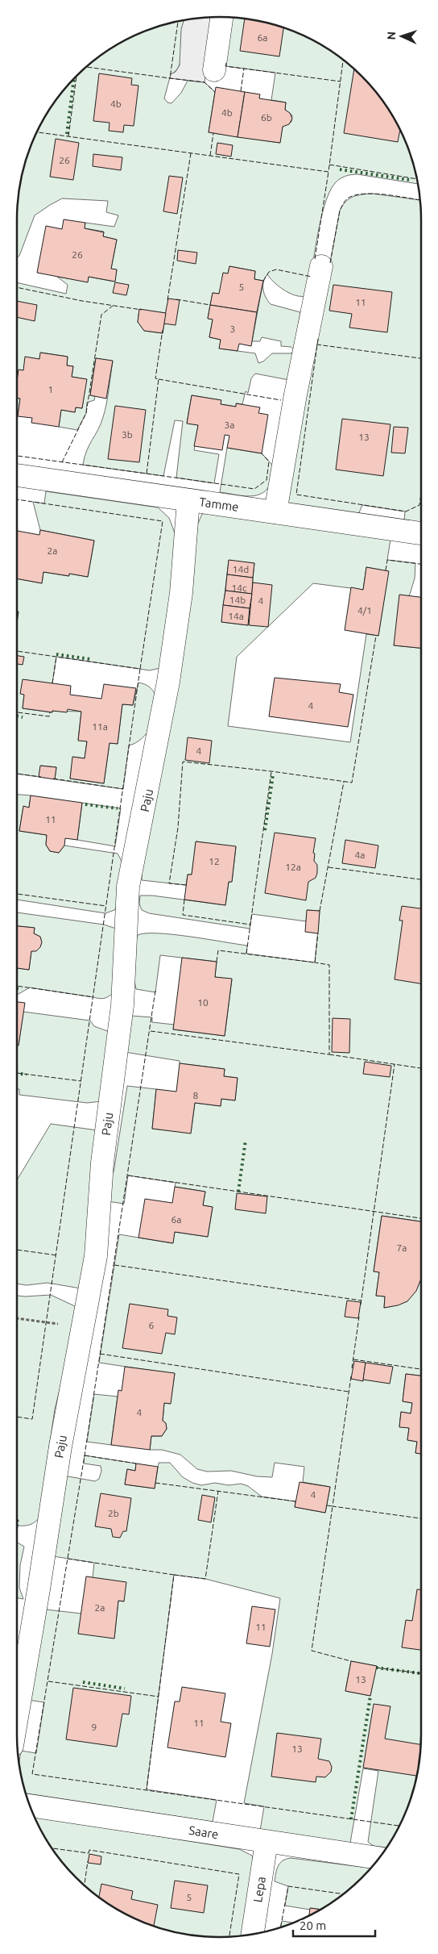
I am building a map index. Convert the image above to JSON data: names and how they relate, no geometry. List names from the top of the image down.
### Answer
{
  "streets": {
    "street": [
      "Tamme",
      "Paju",
      "Saare",
      "Lepa"
    ]
  },
  "crossings": [
    ["Tamme", "Paju"],
    ["Saare", "Lepa"]
  ],
  "house_numbers": [
    "6a",
    "4b",
    "4b",
    "6b",
    "26",
    "26",
    "5",
    "11",
    "3",
    "1",
    "3a",
    "3b",
    "13",
    "2a",
    "14d",
    "14c",
    "14b",
    "4",
    "4/1",
    "14a",
    "4",
    "11a",
    "4",
    "11",
    "4a",
    "12",
    "12a",
    "10",
    "8",
    "6a",
    "7a",
    "6",
    "4",
    "4",
    "2b",
    "2a",
    "11",
    "13",
    "11",
    "9",
    "13",
    "5"
  ],
  "scale_bar": "20 m",
  "north": "left"
}
